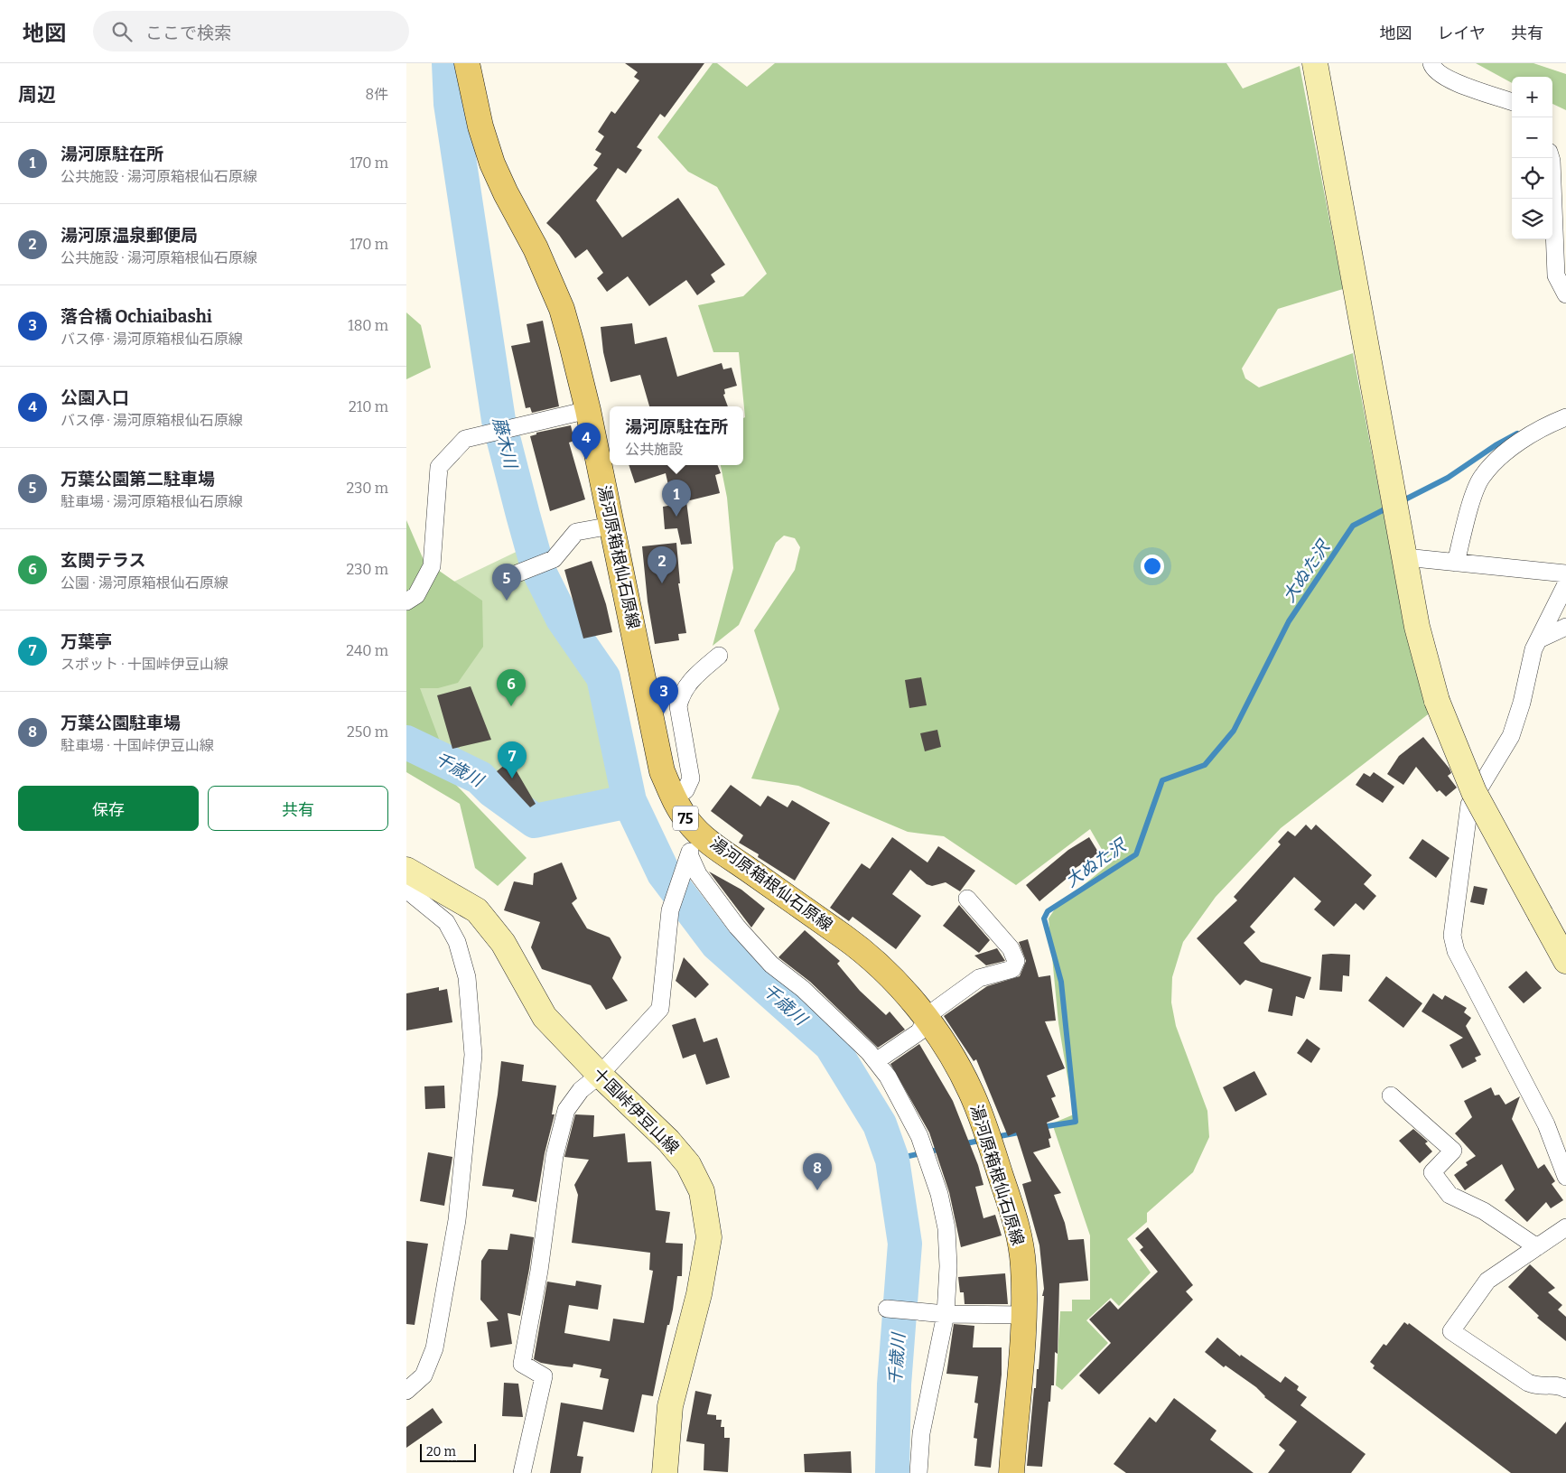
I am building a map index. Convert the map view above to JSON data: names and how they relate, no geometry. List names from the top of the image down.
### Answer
{
  "streets": {
    "main road": ["湯河原箱根仙石原線", "75"],
    "street": ["十国峠伊豆山線"]
  },
  "water": ["藤木川", "大ぬた沢", "千歳川"],
  "scale_bar": "20 m",
  "page": {
    "header": "地図",
    "search": "ここで検索",
    "nav": ["地図", "レイヤ", "共有"],
    "heading": ["周辺", "8件"],
    "map_buttons": ["+", "−"],
    "list": [
      {
        "mark": "1",
        "name": "湯河原駐在所",
        "note": "公共施設 · 湯河原箱根仙石原線",
        "value": "170 m"
      },
      {
        "mark": "2",
        "name": "湯河原温泉郵便局",
        "note": "公共施設 · 湯河原箱根仙石原線",
        "value": "170 m"
      },
      {
        "mark": "3",
        "name": "落合橋 Ochiaibashi",
        "note": "バス停 · 湯河原箱根仙石原線",
        "value": "180 m"
      },
      {
        "mark": "4",
        "name": "公園入口",
        "note": "バス停 · 湯河原箱根仙石原線",
        "value": "210 m"
      },
      {
        "mark": "5",
        "name": "万葉公園第二駐車場",
        "note": "駐車場 · 湯河原箱根仙石原線",
        "value": "230 m"
      },
      {
        "mark": "6",
        "name": "玄関テラス",
        "note": "公園 · 湯河原箱根仙石原線",
        "value": "230 m"
      },
      {
        "mark": "7",
        "name": "万葉亭",
        "note": "スポット · 十国峠伊豆山線",
        "value": "240 m"
      },
      {
        "mark": "8",
        "name": "万葉公園駐車場",
        "note": "駐車場 · 十国峠伊豆山線",
        "value": "250 m"
      }
    ],
    "popup": ["湯河原駐在所", "公共施設"],
    "pins": [
      "4",
      "1",
      "2",
      "5",
      "6",
      "3",
      "7",
      "8"
    ],
    "buttons": ["保存", "共有"],
    "scale": "20 m"
  }
}
